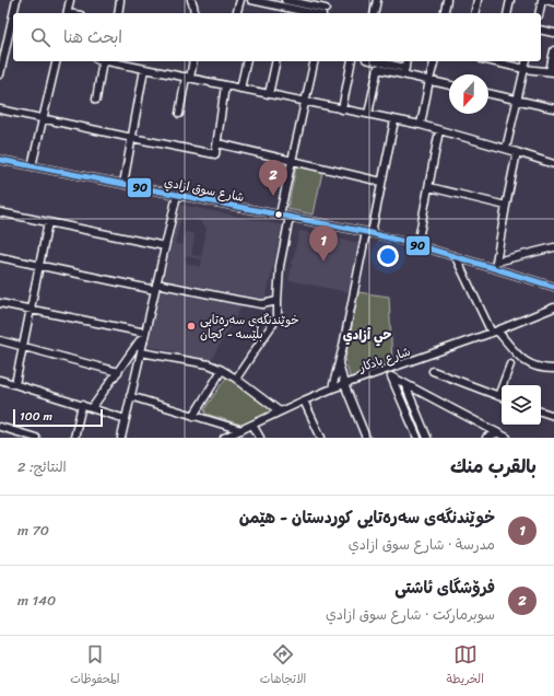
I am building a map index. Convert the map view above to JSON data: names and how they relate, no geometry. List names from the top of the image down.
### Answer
{
  "streets": {
    "street": ["شارع سوق ازادي", "شارع بادكار"]
  },
  "districts": ["حي أزادي"],
  "places": ["خوێندنگەی سەرەتایی بڵێسە - کچان"],
  "lines": ["transit line 90"],
  "scale_bar": "100 m",
  "north": "bottom",
  "page": {
    "search": "ابحث هنا",
    "pins": ["2", "1"],
    "scale": "100 m",
    "heading": ["بالقرب منك", "النتائج: 2"],
    "list": [
      {
        "mark": "1",
        "name": "خوێندنگەی سەرەتایی کوردستان - هێمن",
        "note": "مدرسة · شارع سوق ازادي",
        "value": "70 m"
      },
      {
        "mark": "2",
        "name": "فرۆشگای ئاشتی",
        "note": "سوبرماركت · شارع سوق ازادي",
        "value": "140 m"
      }
    ],
    "nav": ["الخريطة", "الاتجاهات", "المحفوظات"]
  }
}
